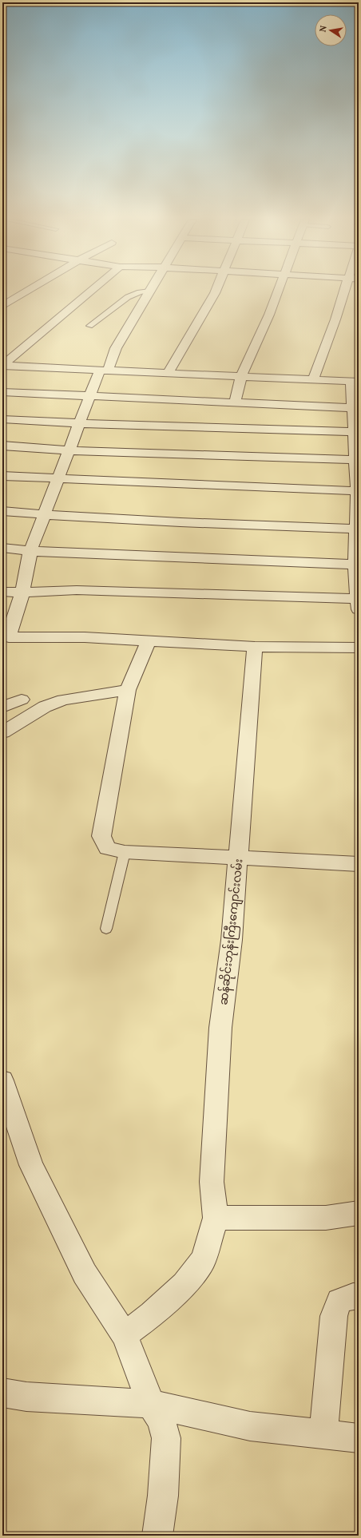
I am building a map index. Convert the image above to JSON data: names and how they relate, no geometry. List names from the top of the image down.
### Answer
{
  "streets": {
    "street": ["ဆန်ဆိုင်းဘုန်းကြီးကျောင်းလမ်း"]
  },
  "north": "left"
}
